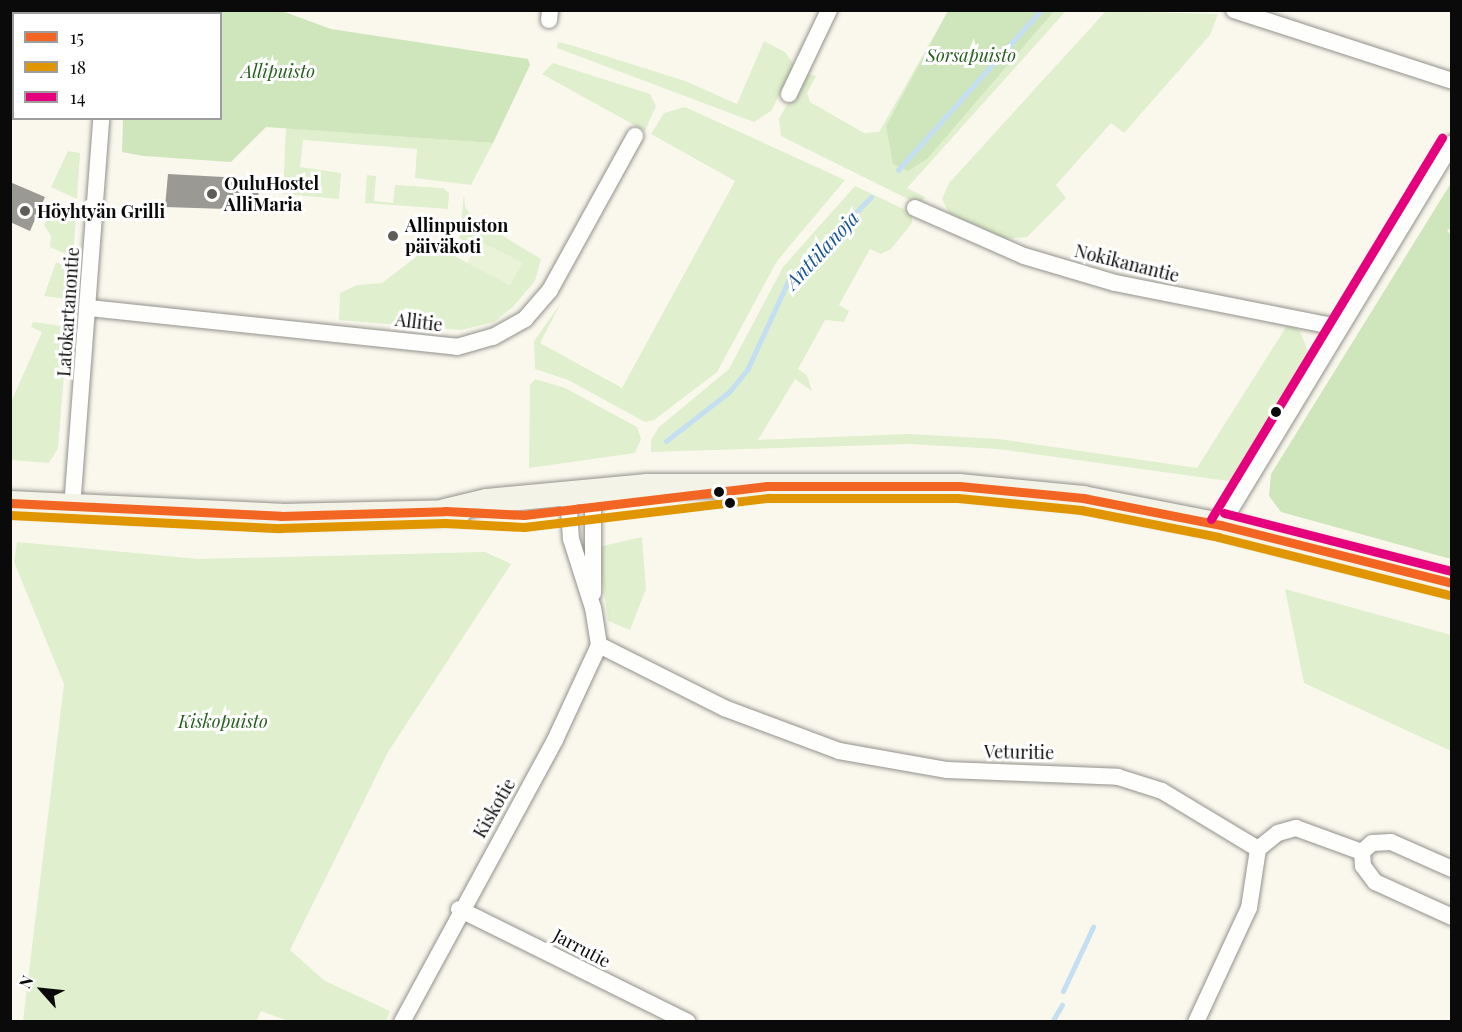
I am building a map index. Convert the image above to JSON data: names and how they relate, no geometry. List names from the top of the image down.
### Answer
{
  "streets": {
    "street": [
      "Nokikanantie",
      "Latokartanontie",
      "Allitie",
      "Veturitie",
      "Kiskotie",
      "Jarrutie"
    ]
  },
  "crossings": [
    ["Latokartanontie", "Allitie"],
    ["Veturitie", "Kiskotie"],
    ["Kiskotie", "Jarrutie"]
  ],
  "water": ["Anttilanoja"],
  "parks": ["Sorsapuisto", "Allipuisto", "Kiskopuisto"],
  "places": ["OuluHostel AlliMaria", "Höyhtyän Grilli", "Allinpuiston päiväkoti"],
  "lines": ["transit line 14", "transit line 15", "transit line 18"],
  "legend": ["15", "18", "14"],
  "north": "top left"
}
